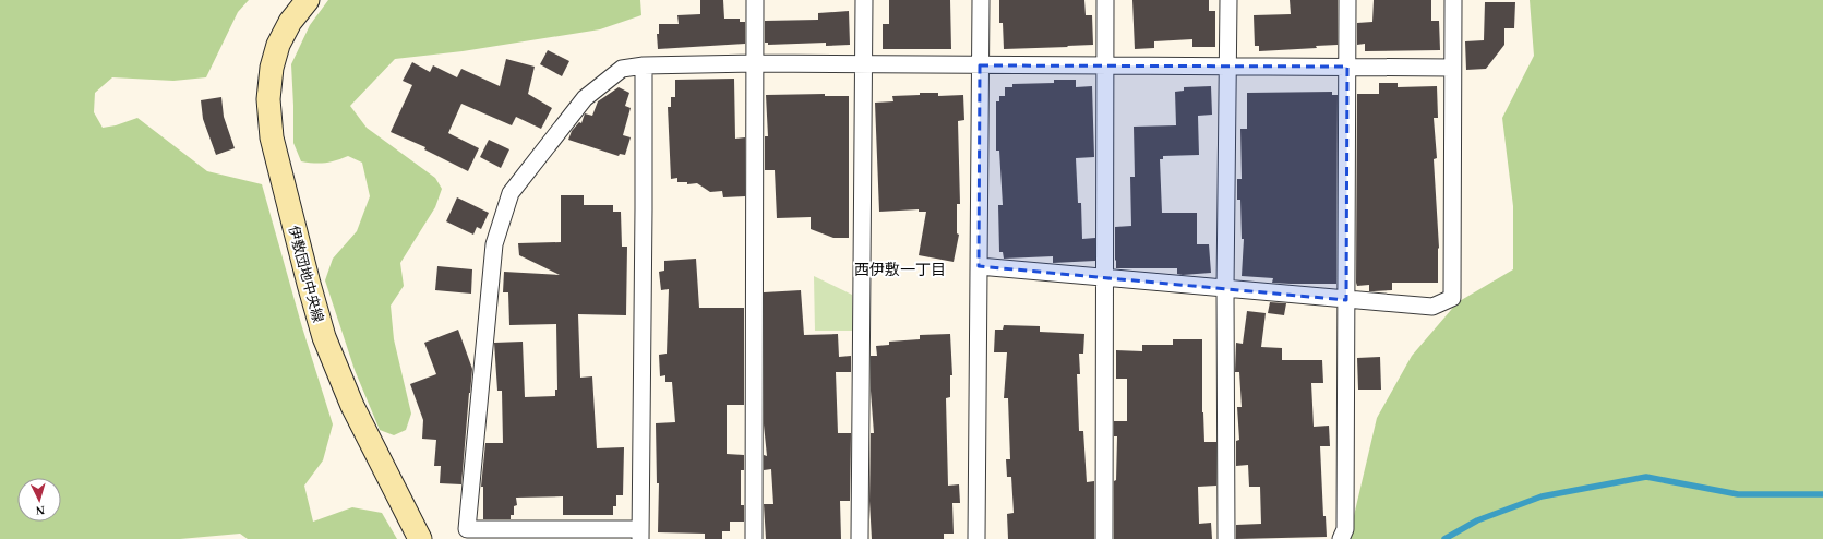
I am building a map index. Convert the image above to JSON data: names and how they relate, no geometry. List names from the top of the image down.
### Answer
{
  "streets": {
    "street": ["伊敷団地中央線"]
  },
  "districts": ["西伊敷一丁目"],
  "north": "bottom"
}
